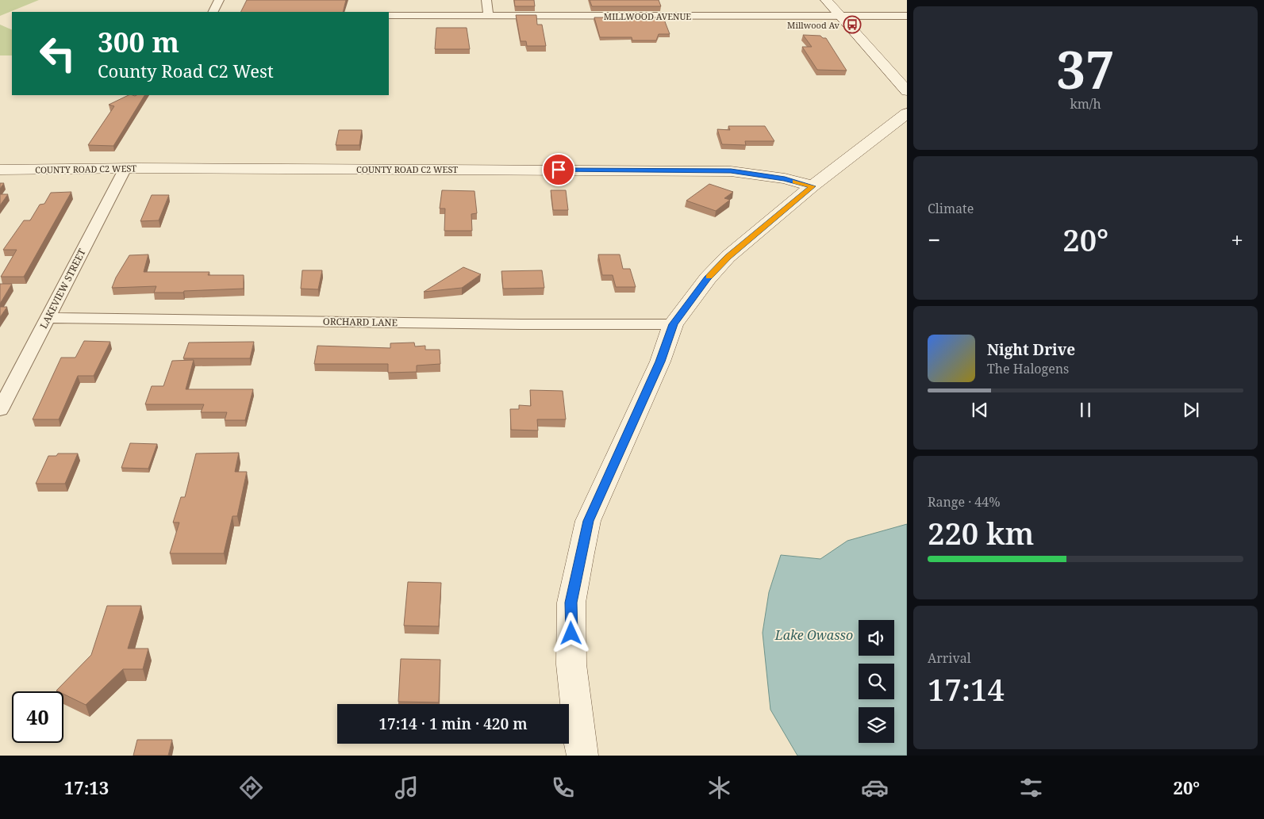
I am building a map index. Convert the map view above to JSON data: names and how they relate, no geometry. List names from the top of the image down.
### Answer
{
  "streets": {
    "street": [
      "MILLWOOD AVENUE",
      "COUNTY ROAD C2 WEST",
      "LAKEVIEW STREET",
      "ORCHARD LANE"
    ]
  },
  "crossings": [
    ["COUNTY ROAD C2 WEST", "LAKEVIEW STREET"],
    ["LAKEVIEW STREET", "ORCHARD LANE"]
  ],
  "water": ["Lake Owasso"],
  "places": {
    "bus stop": ["Millwood Av"]
  },
  "page": {
    "tile": [
      ["37", "km/h"],
      "Climate",
      ["Range · 44%", "220 km"],
      ["Arrival", "17:14"]
    ],
    "turn": ["300 m", "County Road C2 West"],
    "heat": ["−", "20°", "+"],
    "song": ["Night Drive", "The Halogens"],
    "limit": "40",
    "trip": "17:14 · 1 min · 420 m",
    "tabs": ["17:13", "20°"]
  }
}
